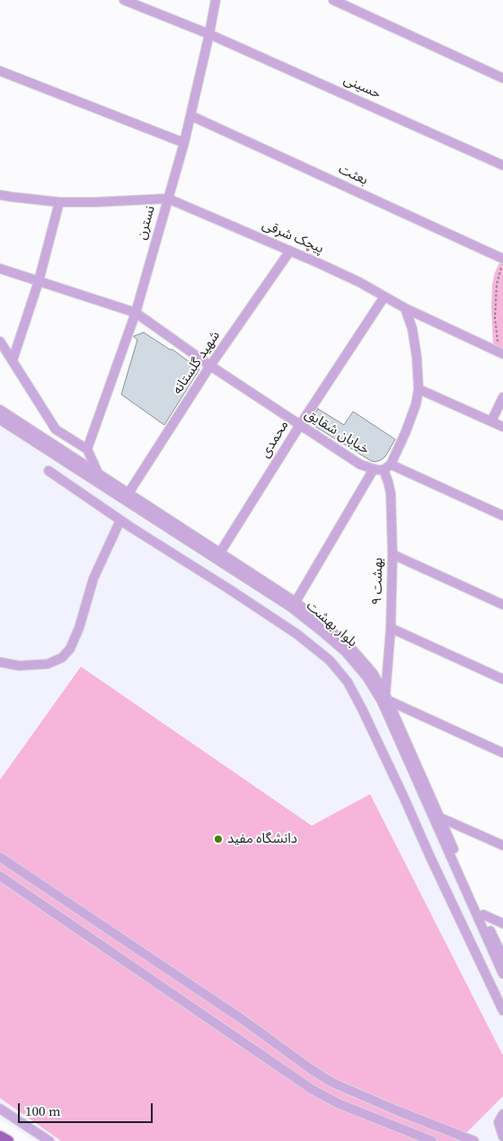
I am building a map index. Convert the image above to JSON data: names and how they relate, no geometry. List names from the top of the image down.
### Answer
{
  "streets": {
    "street": [
      "حسینی",
      "بعثت",
      "نسترن",
      "پیچک شرقی",
      "شهید گلستانه",
      "خیابان شقایق",
      "محمدی",
      "بهشت ۹",
      "بلوار بهشت"
    ]
  },
  "crossings": [
    ["حسینی", "نسترن"],
    ["بعثت", "نسترن"],
    ["نسترن", "پیچک شرقی"],
    ["نسترن", "خیابان شقایق"],
    ["پیچک شرقی", "شهید گلستانه"],
    ["پیچک شرقی", "محمدی"],
    ["شهید گلستانه", "خیابان شقایق"],
    ["شهید گلستانه", "بلوار بهشت"],
    ["خیابان شقایق", "محمدی"],
    ["خیابان شقایق", "بهشت ۹"],
    ["محمدی", "بلوار بهشت"],
    ["بهشت ۹", "بلوار بهشت"]
  ],
  "places": ["دانشگاه مفید"],
  "scale_bar": "100 m"
}
